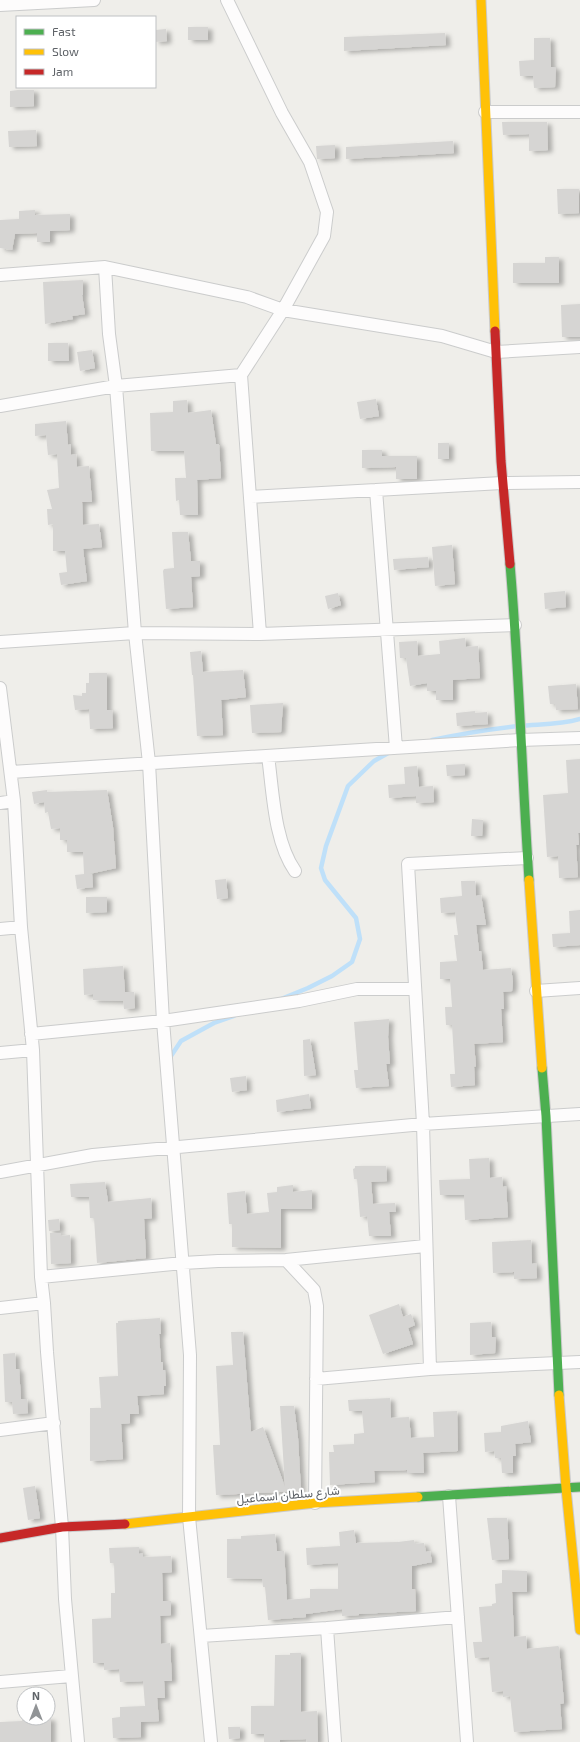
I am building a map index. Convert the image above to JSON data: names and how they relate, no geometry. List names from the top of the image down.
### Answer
{
  "streets": {
    "street": ["شارع سلطان اسماعيل"]
  },
  "legend": ["Fast", "Slow", "Jam"],
  "north": "top"
}
